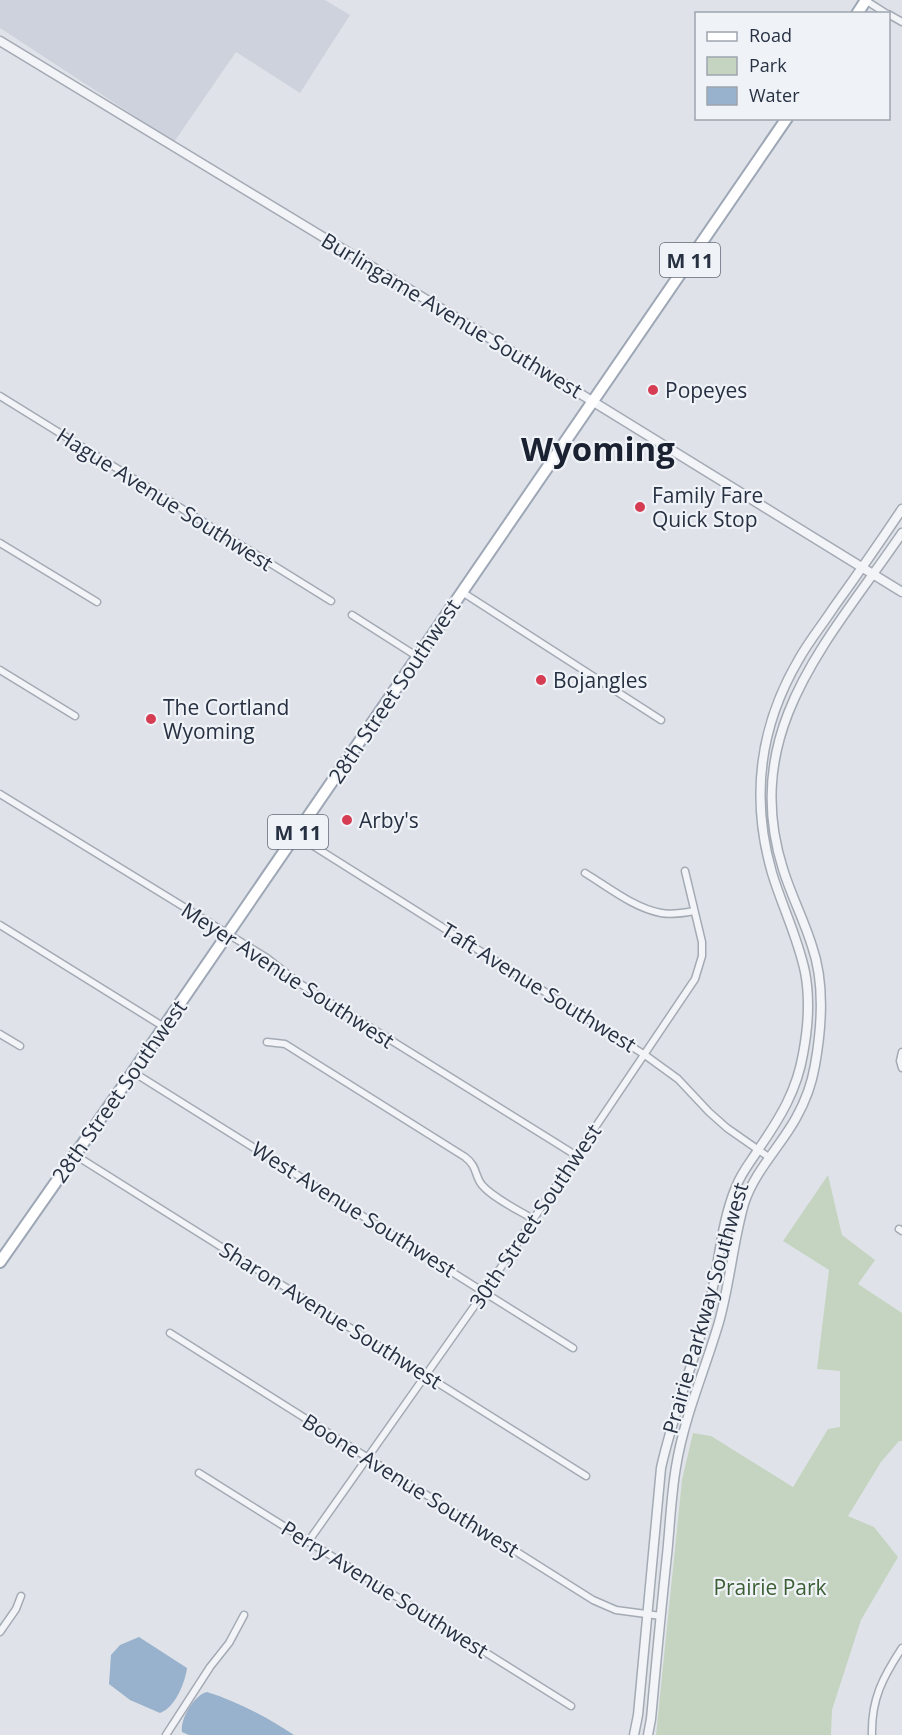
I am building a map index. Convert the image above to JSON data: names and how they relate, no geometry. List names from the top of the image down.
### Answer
{
  "streets": {
    "main road": ["M 11", "28th Street Southwest"],
    "street": [
      "Burlingame Avenue Southwest",
      "Hague Avenue Southwest",
      "Meyer Avenue Southwest",
      "Taft Avenue Southwest",
      "West Avenue Southwest",
      "30th Street Southwest",
      "Prairie Parkway Southwest",
      "Sharon Avenue Southwest",
      "Boone Avenue Southwest",
      "Perry Avenue Southwest"
    ]
  },
  "crossings": [
    ["Burlingame Avenue Southwest", "28th Street Southwest"],
    ["Burlingame Avenue Southwest", "Prairie Parkway Southwest"],
    ["28th Street Southwest", "Meyer Avenue Southwest"],
    ["28th Street Southwest", "Taft Avenue Southwest"],
    ["28th Street Southwest", "West Avenue Southwest"],
    ["28th Street Southwest", "Sharon Avenue Southwest"],
    ["Meyer Avenue Southwest", "30th Street Southwest"],
    ["Taft Avenue Southwest", "30th Street Southwest"],
    ["Taft Avenue Southwest", "Prairie Parkway Southwest"],
    ["West Avenue Southwest", "30th Street Southwest"],
    ["30th Street Southwest", "Sharon Avenue Southwest"],
    ["30th Street Southwest", "Boone Avenue Southwest"],
    ["30th Street Southwest", "Perry Avenue Southwest"],
    ["Prairie Parkway Southwest", "Boone Avenue Southwest"]
  ],
  "districts": ["Wyoming"],
  "parks": ["Prairie Park"],
  "places": [
    "Popeyes",
    "Family Fare Quick Stop",
    "Bojangles",
    "The Cortland Wyoming",
    "Arby's"
  ],
  "legend": ["Road", "Park", "Water"]
}
